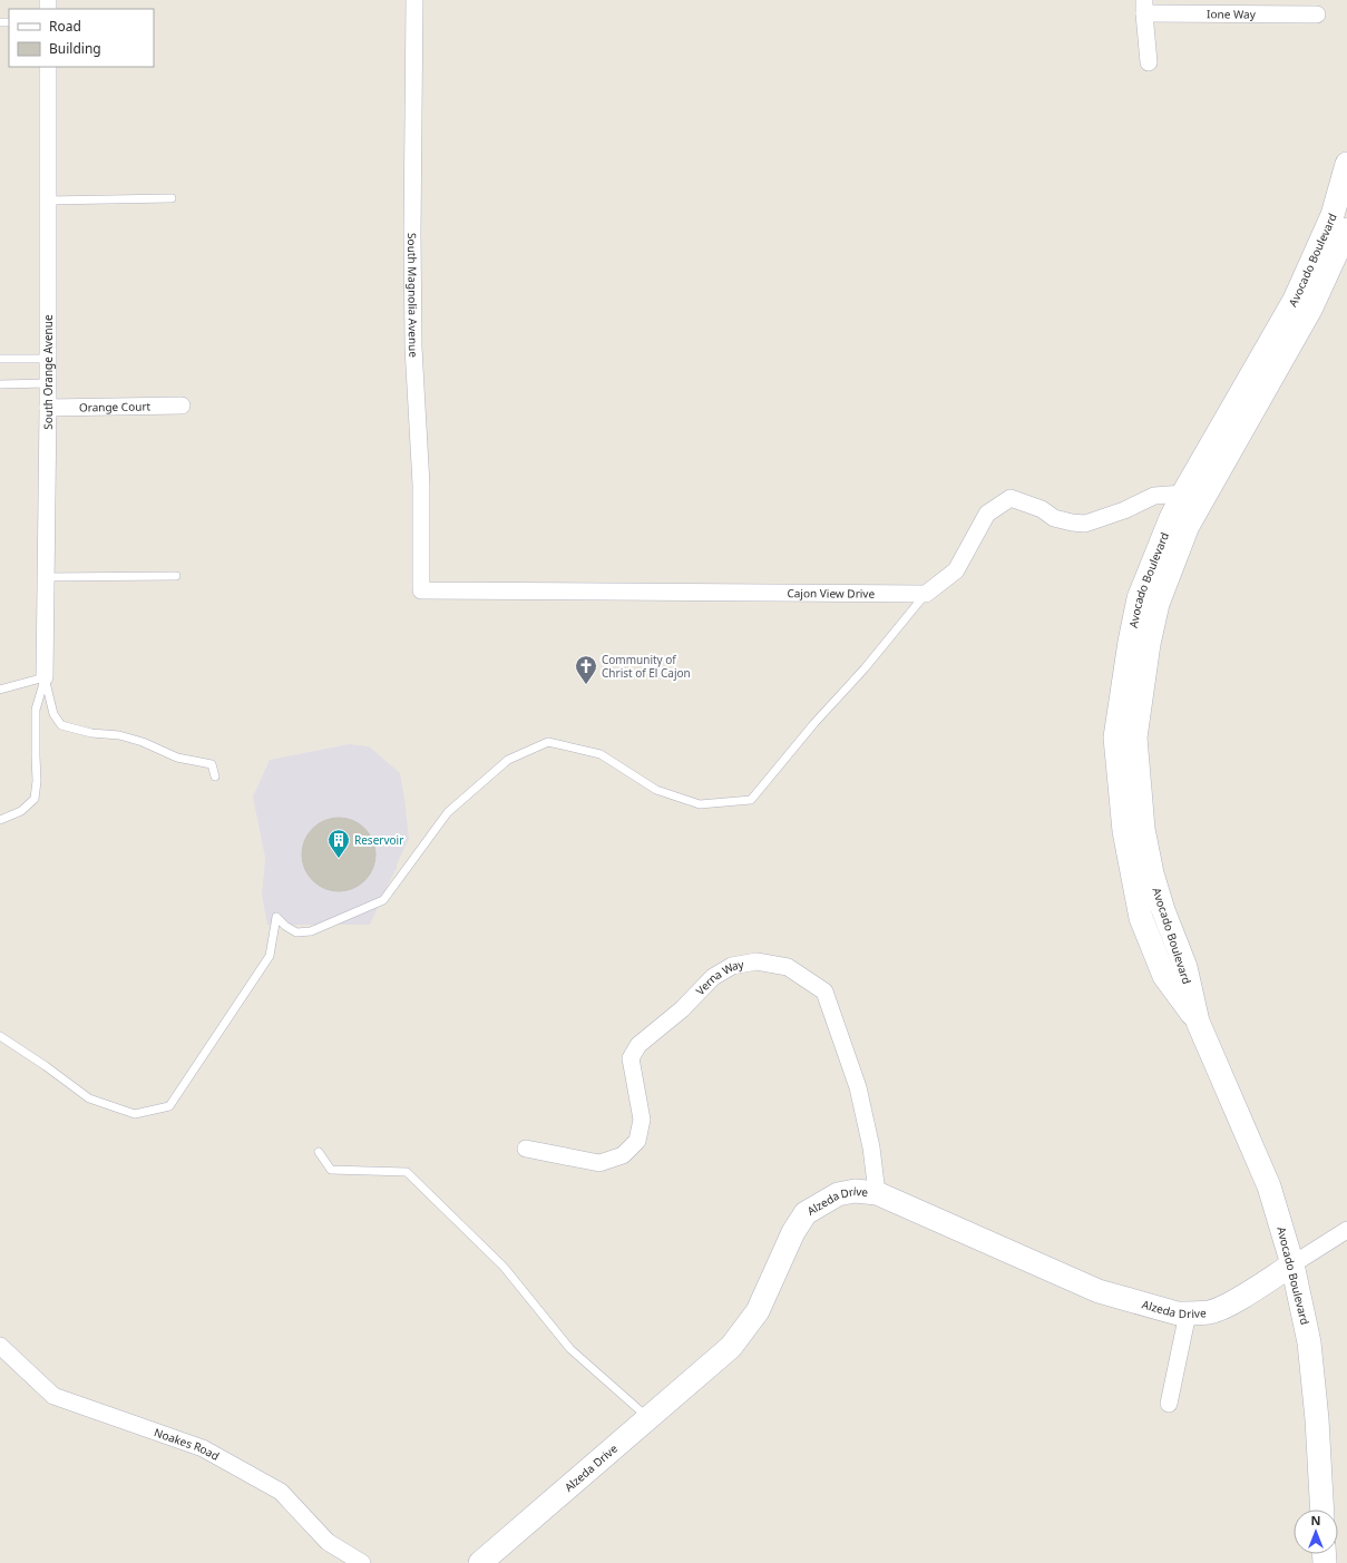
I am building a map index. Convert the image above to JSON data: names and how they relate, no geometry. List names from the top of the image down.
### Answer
{
  "streets": {
    "main road": ["Avocado Boulevard", "Alzeda Drive"],
    "street": [
      "Ione Way",
      "South Magnolia Avenue",
      "South Orange Avenue",
      "Orange Court",
      "Cajon View Drive",
      "Verna Way",
      "Noakes Road"
    ]
  },
  "crossings": [
    ["Avocado Boulevard", "Alzeda Drive"],
    ["South Magnolia Avenue", "Cajon View Drive"],
    ["South Orange Avenue", "Orange Court"],
    ["Verna Way", "Alzeda Drive"]
  ],
  "places": {
    "church": ["Community of Christ of El Cajon"],
    "building": ["Reservoir"]
  },
  "legend": ["Road", "Building"],
  "north": "top"
}
